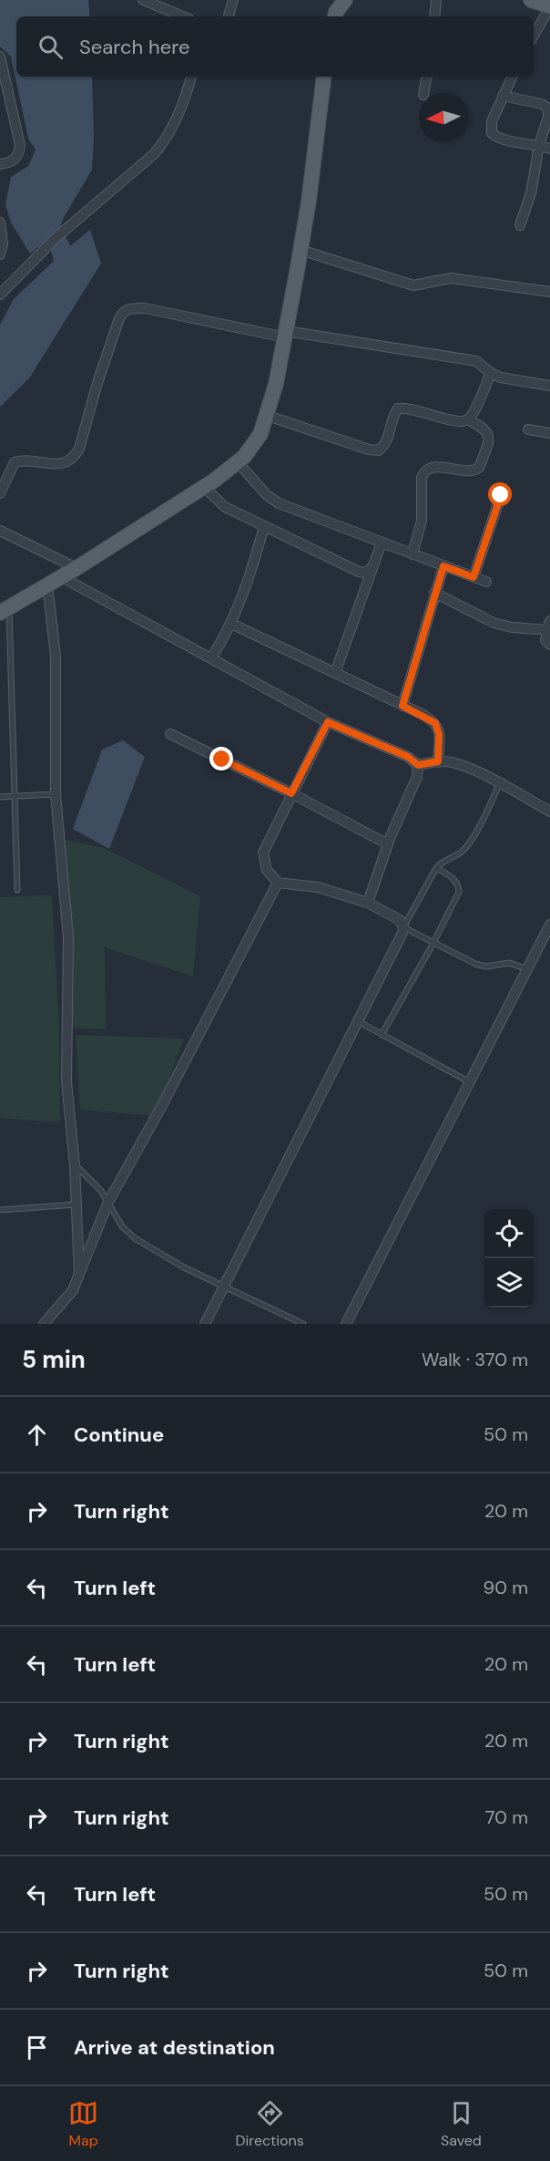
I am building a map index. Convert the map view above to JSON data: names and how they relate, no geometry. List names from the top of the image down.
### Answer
{
  "north": "left",
  "page": {
    "search": "Search here",
    "heading": ["5 min", "Walk · 370 m"],
    "list": [
      ["Continue", "50 m"],
      ["Turn right", "20 m"],
      ["Turn left", "90 m"],
      ["Turn left", "20 m"],
      ["Turn right", "20 m"],
      ["Turn right", "70 m"],
      ["Turn left", "50 m"],
      ["Turn right", "50 m"],
      "Arrive at destination"
    ],
    "nav": ["Map", "Directions", "Saved"]
  }
}
